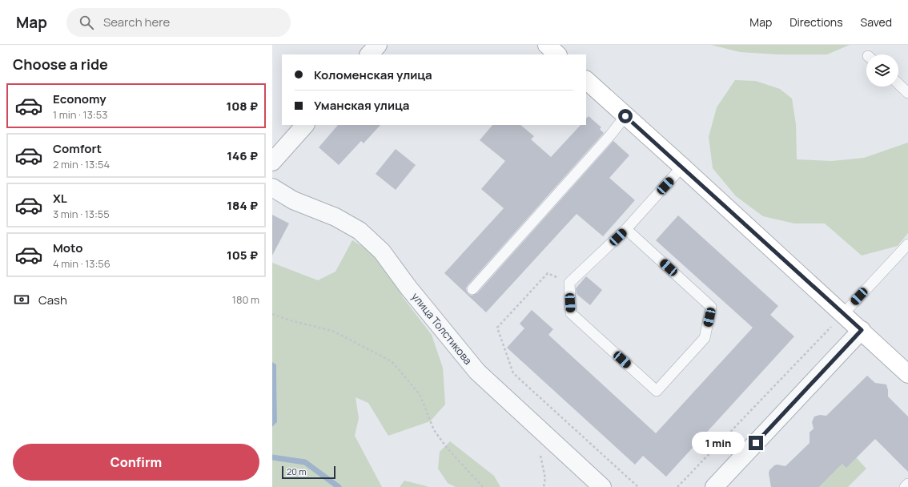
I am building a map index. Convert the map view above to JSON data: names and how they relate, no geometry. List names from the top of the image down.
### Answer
{
  "streets": {
    "street": ["улица Толстикова"]
  },
  "scale_bar": "20 m",
  "page": {
    "header": "Map",
    "search": "Search here",
    "nav": ["Map", "Directions", "Saved"],
    "heading": "Choose a ride",
    "banner": ["Коломенская улица", "Уманская улица"],
    "list": [
      {
        "name": "Economy",
        "note": "1 min · 13:53",
        "value": "108 ₽"
      },
      {
        "name": "Comfort",
        "note": "2 min · 13:54",
        "value": "146 ₽"
      },
      {
        "name": "XL",
        "note": "3 min · 13:55",
        "value": "184 ₽"
      },
      {
        "name": "Moto",
        "note": "4 min · 13:56",
        "value": "105 ₽"
      }
    ],
    "pay": ["Cash", "180 m"],
    "bubble": "1 min",
    "buttons": "Confirm",
    "scale": "20 m"
  }
}
